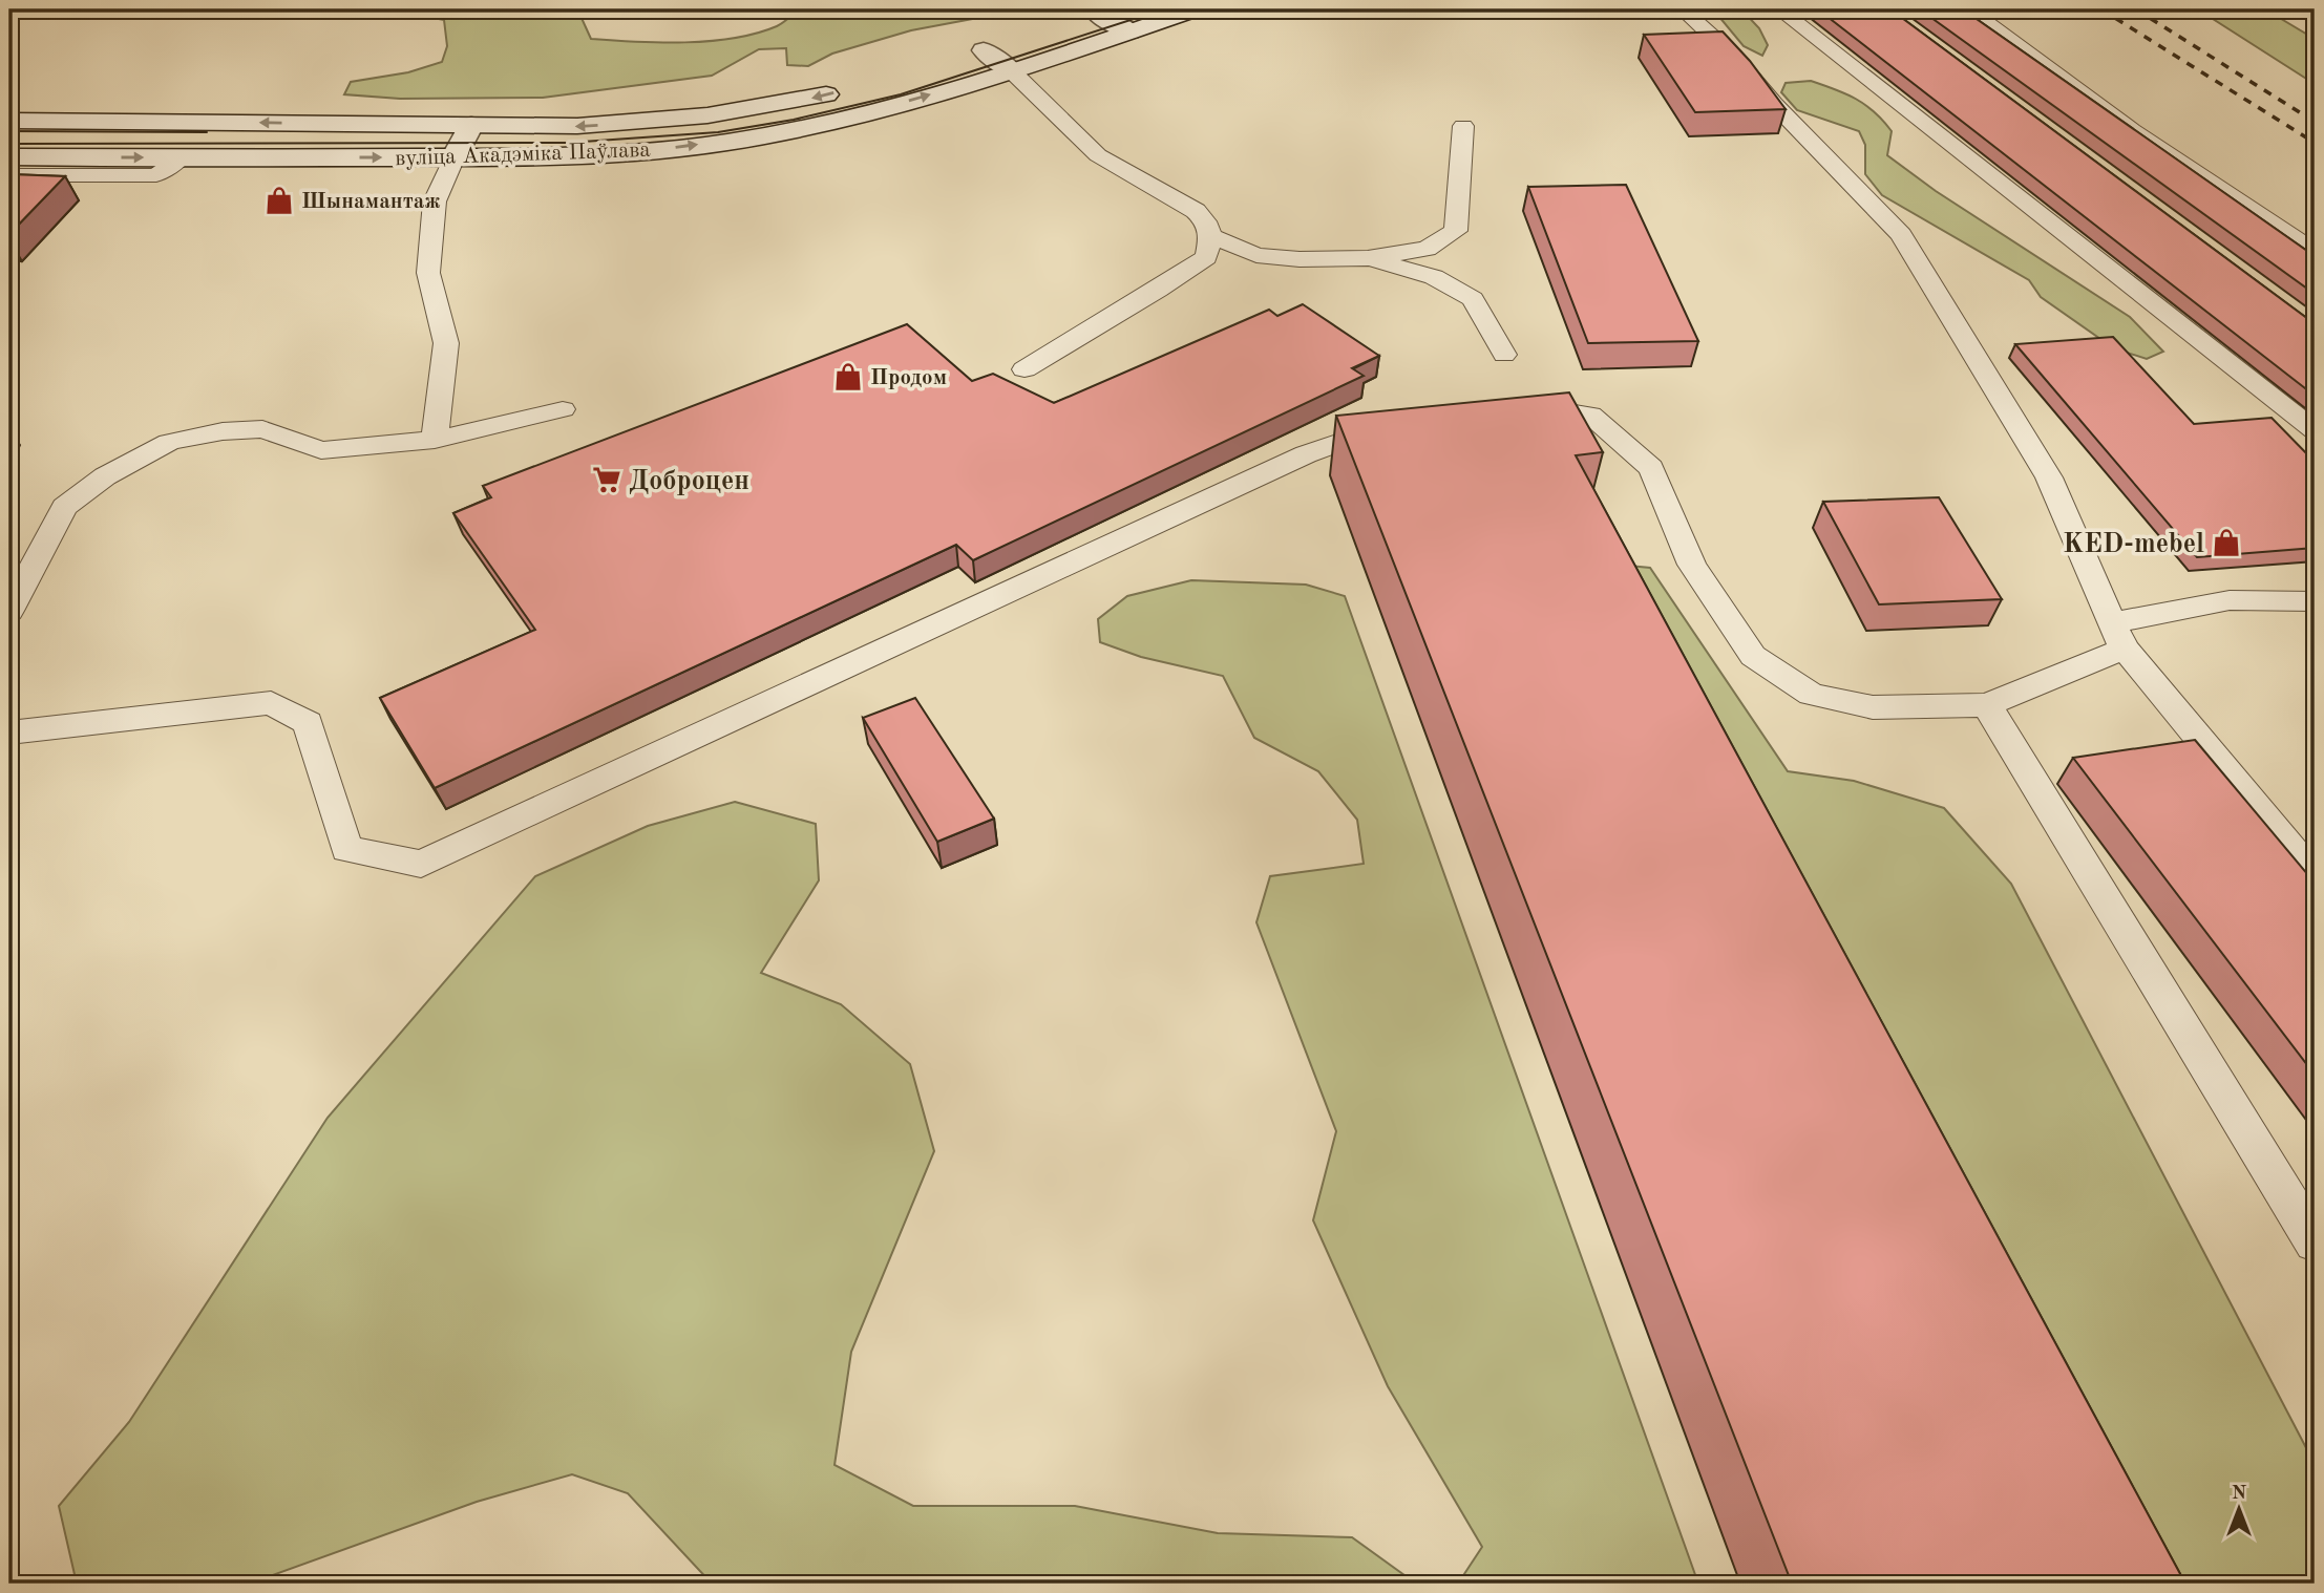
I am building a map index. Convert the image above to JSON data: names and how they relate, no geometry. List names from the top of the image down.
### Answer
{
  "streets": {
    "main road": ["вуліца Акадэміка Паўлава"]
  },
  "places": {
    "shop": ["Шынамантаж", "Продом", "KED-mebel"],
    "supermarket": ["Доброцен"]
  },
  "north": "top"
}
